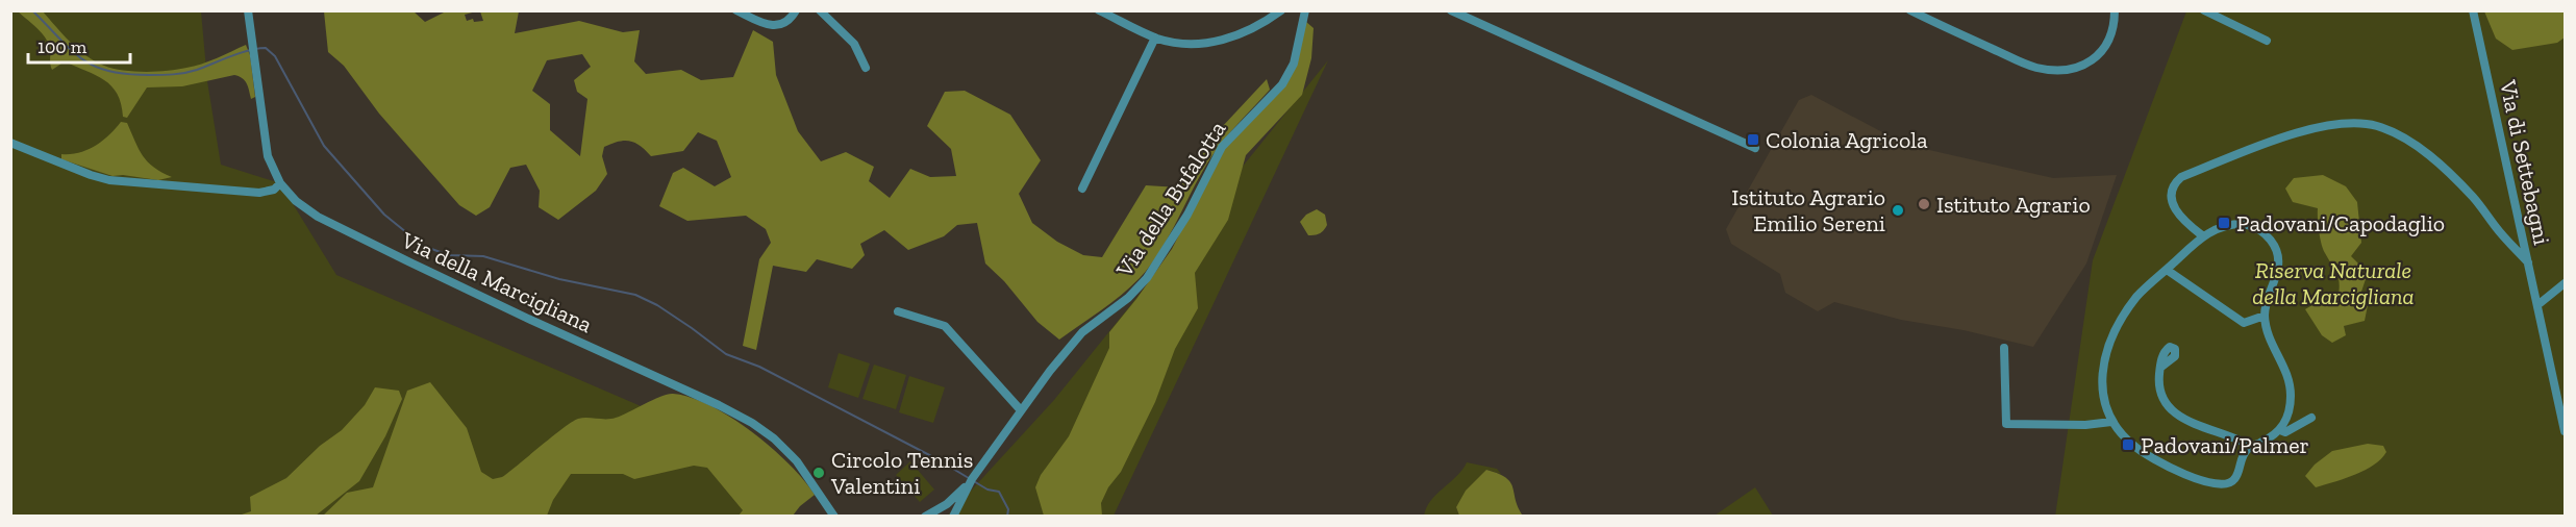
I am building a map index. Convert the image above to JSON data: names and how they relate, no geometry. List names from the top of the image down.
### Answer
{
  "streets": {
    "street": ["Via di Settebagni", "Via della Bufalotta", "Via della Marcigliana"]
  },
  "parks": ["Riserva Naturale della Marcigliana"],
  "places": {
    "transit": ["Colonia Agricola", "Padovani/Capodaglio", "Padovani/Palmer"],
    "other": ["Istituto Agrario", "Istituto Agrario Emilio Sereni", "Circolo Tennis Valentini"]
  },
  "scale_bar": "100 m"
}
